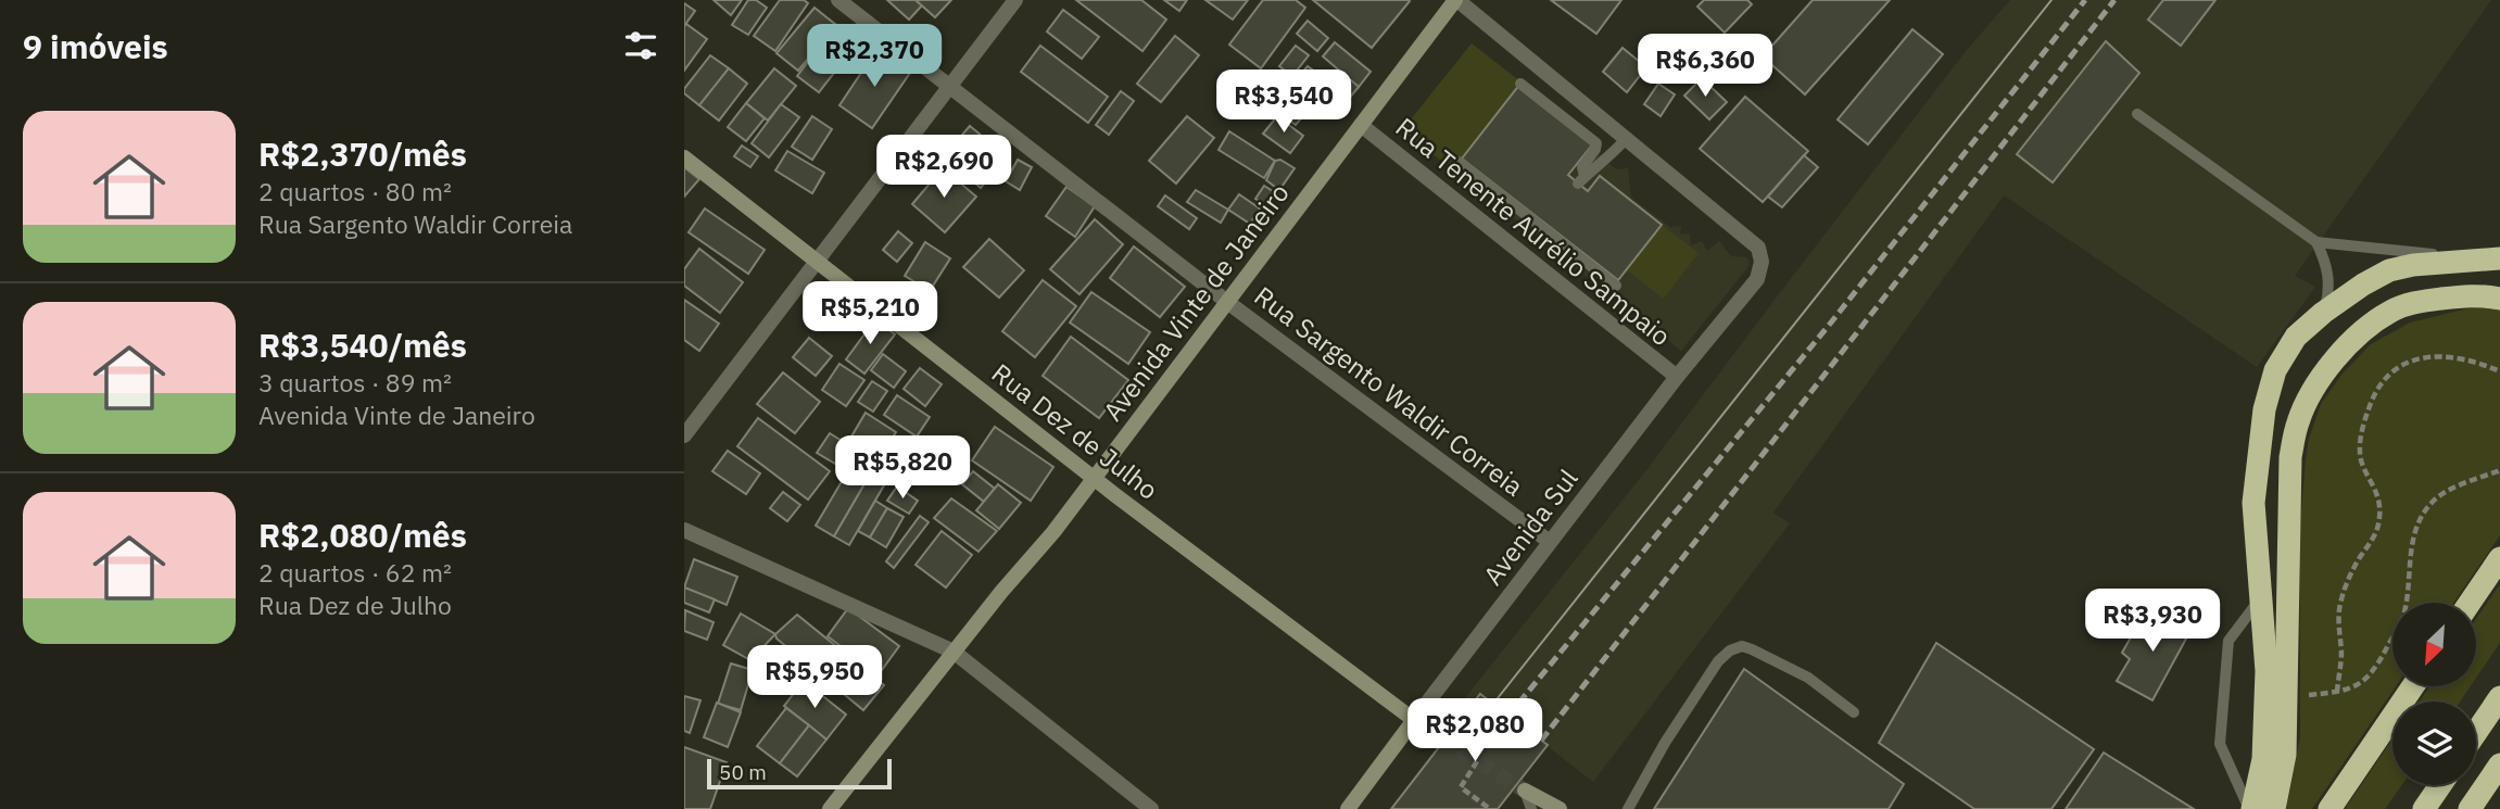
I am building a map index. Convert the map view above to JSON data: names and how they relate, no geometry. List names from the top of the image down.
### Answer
{
  "streets": {
    "street": [
      "Rua Tenente Aurélio Sampaio",
      "Avenida Vinte de Janeiro",
      "Rua Sargento Waldir Correia",
      "Rua Dez de Julho",
      "Avenida Sul"
    ]
  },
  "crossings": [
    ["Rua Tenente Aurélio Sampaio", "Avenida Vinte de Janeiro"],
    ["Rua Tenente Aurélio Sampaio", "Avenida Sul"],
    ["Avenida Vinte de Janeiro", "Rua Sargento Waldir Correia"],
    ["Avenida Vinte de Janeiro", "Rua Dez de Julho"],
    ["Rua Sargento Waldir Correia", "Avenida Sul"],
    ["Rua Dez de Julho", "Avenida Sul"]
  ],
  "scale_bar": "50 m",
  "north": "bottom left",
  "page": {
    "heading": "9 imóveis",
    "price": [
      "R$2,370",
      "R$6,360",
      "R$3,540",
      "R$2,690",
      "R$5,210",
      "R$5,820",
      "R$3,930",
      "R$5,950",
      "R$2,080"
    ],
    "list": [
      {
        "name": "R$2,370/mês",
        "note": "2 quartos · 80 m² · Rua Sargento Waldir Correia"
      },
      {
        "name": "R$3,540/mês",
        "note": "3 quartos · 89 m² · Avenida Vinte de Janeiro"
      },
      {
        "name": "R$2,080/mês",
        "note": "2 quartos · 62 m² · Rua Dez de Julho"
      }
    ],
    "scale": "50 m"
  }
}
